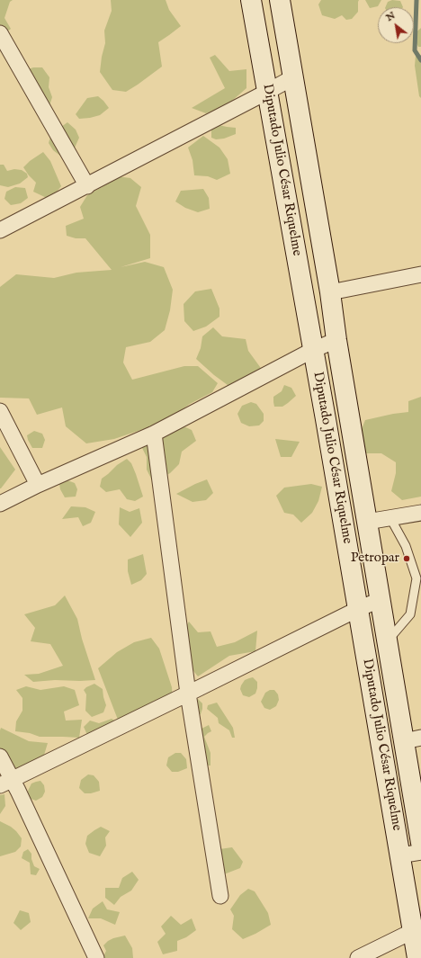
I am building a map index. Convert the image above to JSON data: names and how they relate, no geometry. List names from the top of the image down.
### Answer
{
  "streets": {
    "street": ["Diputado Julio César Riquelme"]
  },
  "places": ["Petropar"],
  "north": "top left"
}
